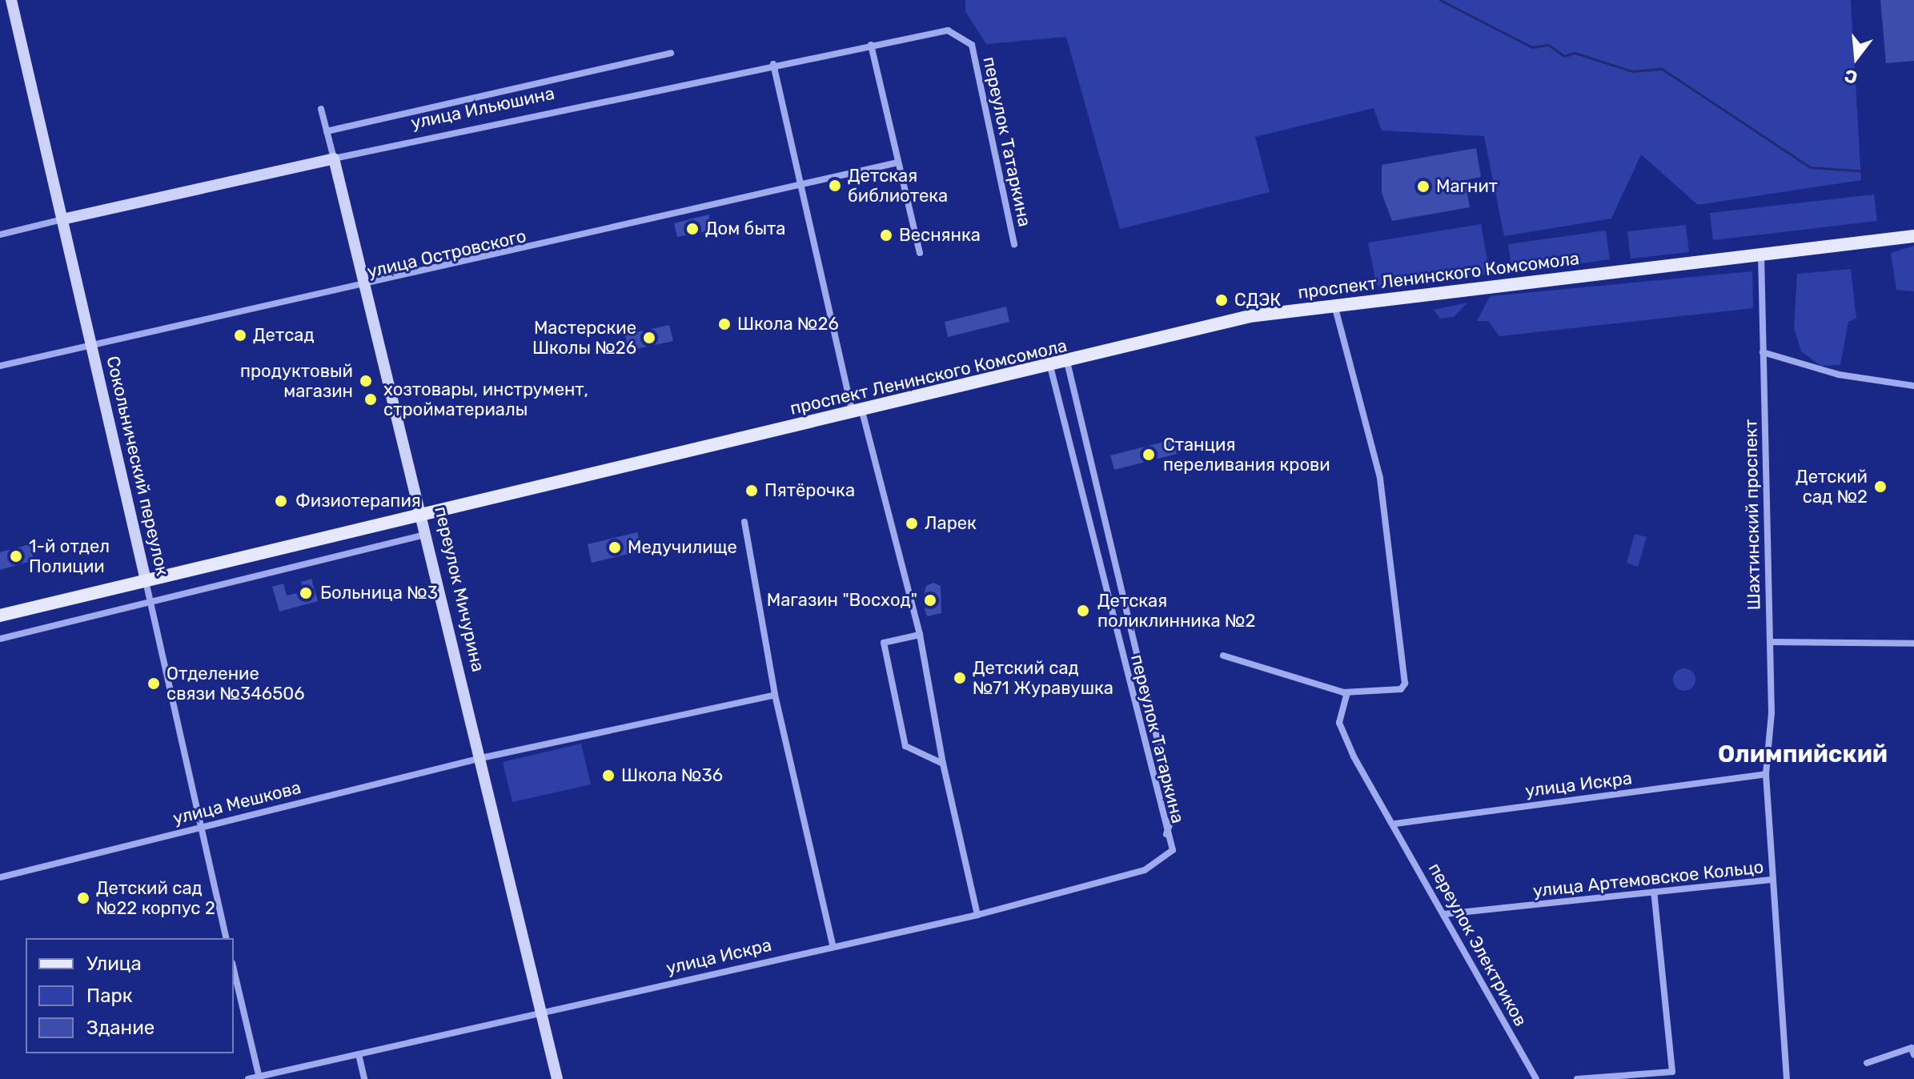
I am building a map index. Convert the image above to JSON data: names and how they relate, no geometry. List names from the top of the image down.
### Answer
{
  "streets": {
    "main road": ["проспект Ленинского Комсомола"],
    "street": [
      "улица Ильюшина",
      "переулок Татаркина",
      "улица Островского",
      "Сокольнический переулок",
      "Шахтинский проспект",
      "переулок Мичурина",
      "улица Искра",
      "улица Мешкова",
      "улица Артемовское Кольцо",
      "переулок Электриков"
    ]
  },
  "crossings": [
    ["улица Ильюшина", "переулок Татаркина"],
    ["улица Ильюшина", "Сокольнический переулок"],
    ["улица Ильюшина", "переулок Мичурина"],
    ["переулок Татаркина", "проспект Ленинского Комсомола"],
    ["переулок Татаркина", "улица Искра"],
    ["улица Островского", "Сокольнический переулок"],
    ["улица Островского", "переулок Мичурина"],
    ["проспект Ленинского Комсомола", "Сокольнический переулок"],
    ["проспект Ленинского Комсомола", "Шахтинский проспект"],
    ["проспект Ленинского Комсомола", "переулок Мичурина"],
    ["Сокольнический переулок", "улица Мешкова"],
    ["Шахтинский проспект", "улица Искра"],
    ["Шахтинский проспект", "улица Артемовское Кольцо"],
    ["переулок Мичурина", "улица Искра"],
    ["переулок Мичурина", "улица Мешкова"],
    ["улица Искра", "переулок Электриков"],
    ["улица Артемовское Кольцо", "переулок Электриков"]
  ],
  "districts": ["Олимпийский"],
  "places": [
    "Детская библиотека",
    "Магнит",
    "Дом быта",
    "Веснянка",
    "СДЭК",
    "Школа №26",
    "Детсад",
    "Мастерские Школы №26",
    "продуктовый магазин",
    "хозтовары, инструмент, стройматериалы",
    "Станция переливания крови",
    "Детский сад №2",
    "Пятёрочка",
    "Физиотерапия",
    "Ларек",
    "Медучилище",
    "1-й отдел Полиции",
    "Больница №3",
    "Магазин \"Восход\"",
    "Детская поликлинника №2",
    "Детский сад №71 Журавушка",
    "Отделение связи №346506",
    "Школа №36",
    "Детский сад №22 корпус 2"
  ],
  "legend": ["Улица", "Парк", "Здание"],
  "north": "bottom"
}
